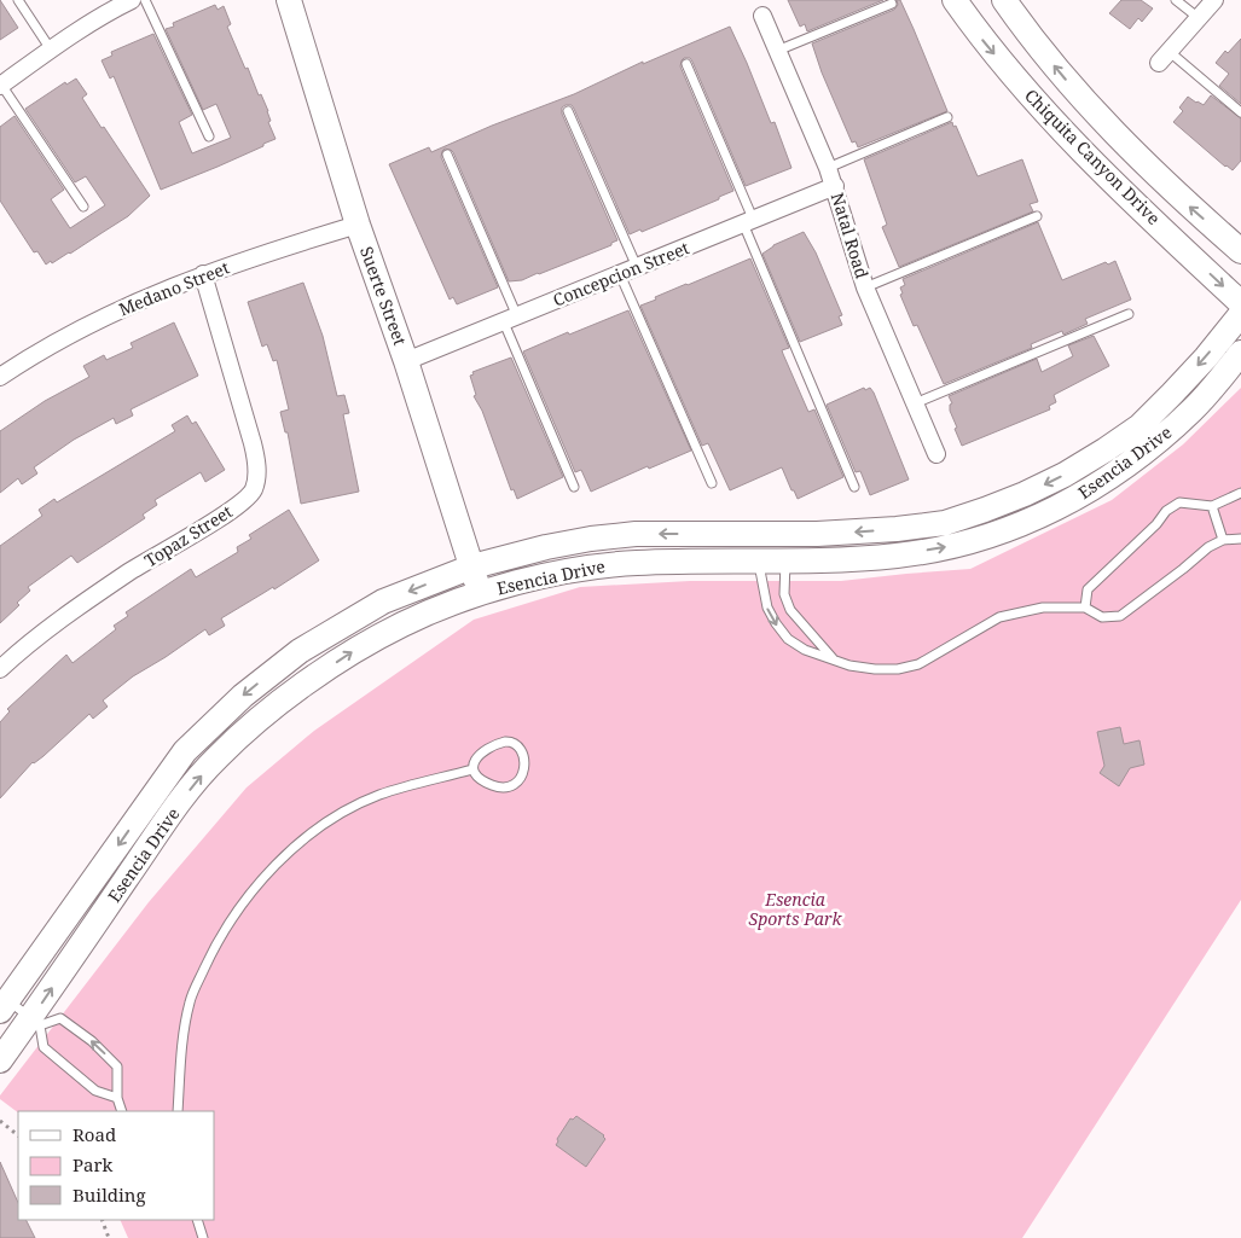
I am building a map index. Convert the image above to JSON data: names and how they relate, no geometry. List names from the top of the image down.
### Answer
{
  "streets": {
    "street": [
      "Chiquita Canyon Drive",
      "Natal Road",
      "Concepcion Street",
      "Medano Street",
      "Suerte Street",
      "Esencia Drive",
      "Topaz Street"
    ]
  },
  "crossings": [
    ["Natal Road", "Concepcion Street"],
    ["Concepcion Street", "Suerte Street"],
    ["Medano Street", "Suerte Street"],
    ["Medano Street", "Topaz Street"],
    ["Suerte Street", "Esencia Drive"]
  ],
  "parks": ["Esencia Sports Park"],
  "legend": ["Road", "Park", "Building"]
}
